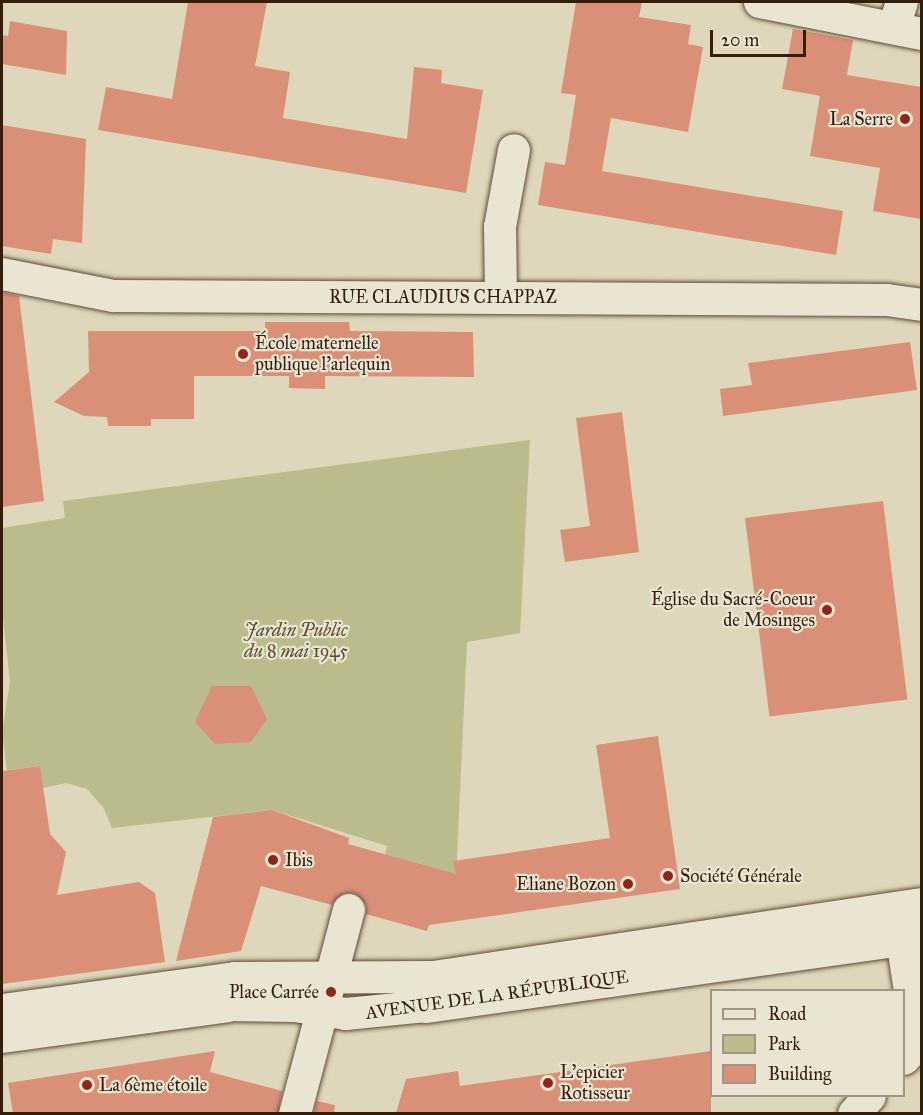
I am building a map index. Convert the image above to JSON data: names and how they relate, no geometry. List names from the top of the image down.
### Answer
{
  "streets": {
    "main road": ["AVENUE DE LA RÉPUBLIQUE"],
    "street": ["RUE CLAUDIUS CHAPPAZ"]
  },
  "parks": ["Jardin Public du 8 mai 1945"],
  "places": [
    "La Serre",
    "École maternelle publique l'arlequin",
    "Église du Sacré-Coeur de Mosinges",
    "Ibis",
    "Société Générale",
    "Eliane Bozon",
    "Place Carrée",
    "L'epicier Rotisseur",
    "La 6ème étoile"
  ],
  "legend": ["Road", "Park", "Building"],
  "scale_bar": "20 m"
}
